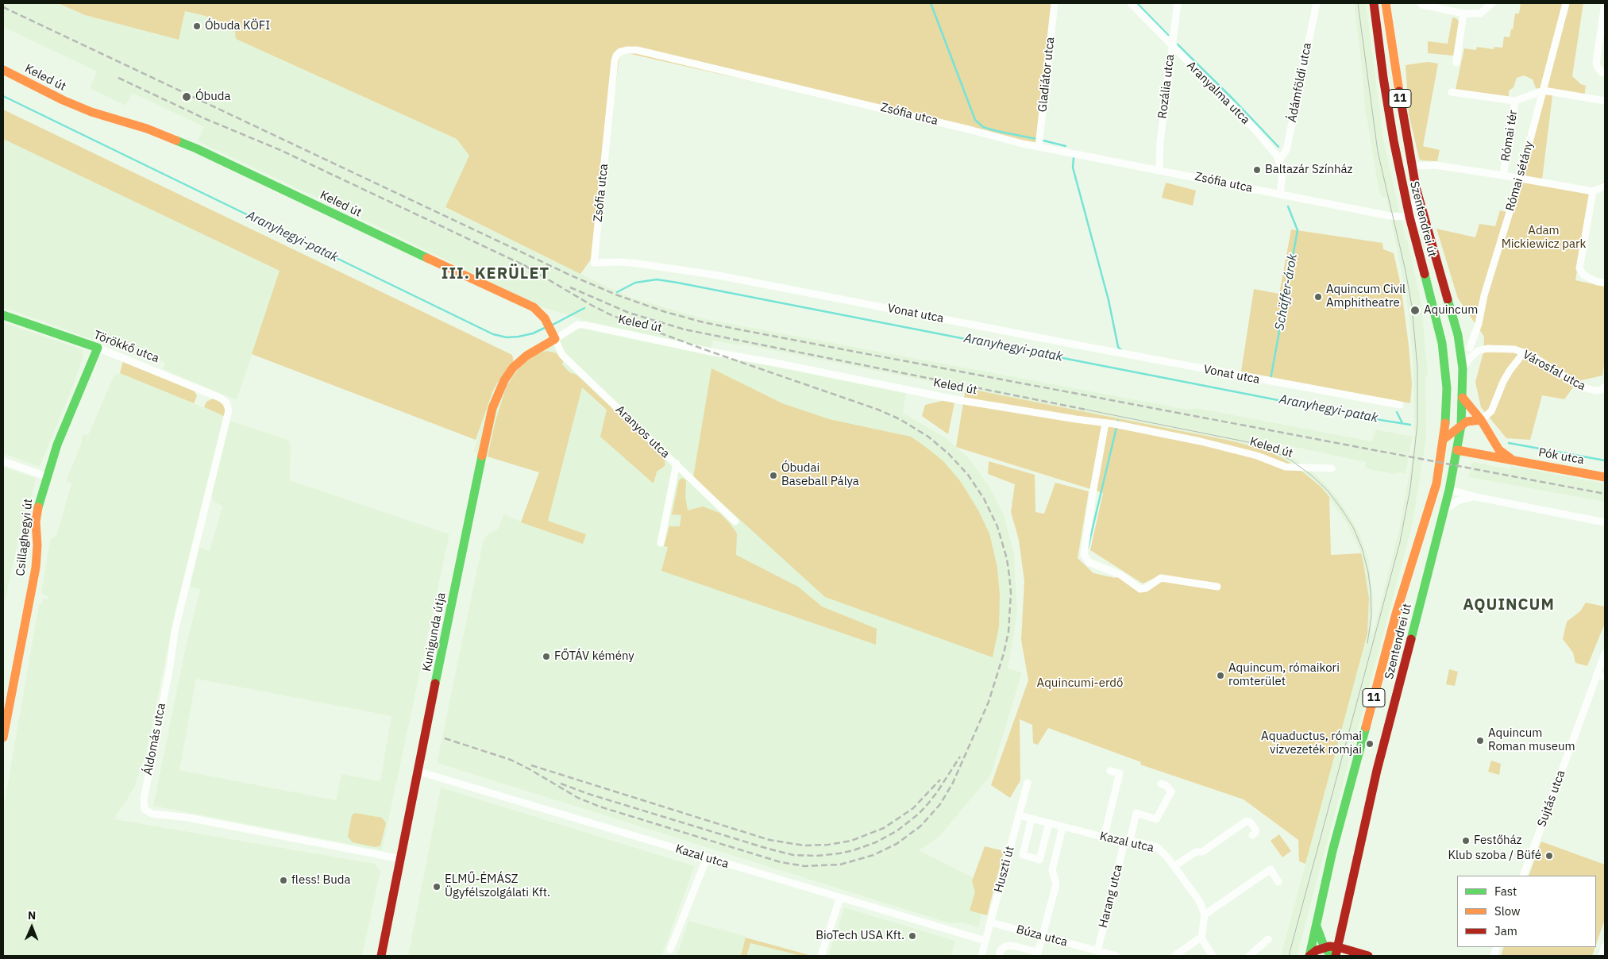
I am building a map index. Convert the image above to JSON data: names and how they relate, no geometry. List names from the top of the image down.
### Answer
{
  "streets": {
    "street": [
      "Gladiátor utca",
      "Keled út",
      "Ádámföldi utca",
      "Rozália utca",
      "Aranyalma utca",
      "11",
      "Zsófia utca",
      "Római tér",
      "Római sétány",
      "Szentendrei út",
      "Vonat utca",
      "Törökkő utca",
      "Városfal utca",
      "Aranyos utca",
      "Pók utca",
      "Csillaghegyi út",
      "Kunigunda útja",
      "Áldomás utca",
      "Sujtás utca",
      "Kazal utca",
      "Huszti út",
      "Harang utca",
      "Búza utca"
    ]
  },
  "crossings": [
    ["Gladiátor utca", "Zsófia utca"],
    ["Keled út", "Aranyos utca"],
    ["Keled út", "Kunigunda útja"],
    ["Ádámföldi utca", "Aranyalma utca"],
    ["Rozália utca", "Aranyalma utca"],
    ["Rozália utca", "Zsófia utca"],
    ["Zsófia utca", "Szentendrei út"],
    ["Zsófia utca", "Vonat utca"],
    ["Szentendrei út", "Városfal utca"],
    ["Szentendrei út", "Pók utca"],
    ["Törökkő utca", "Csillaghegyi út"],
    ["Törökkő utca", "Áldomás utca"],
    ["Aranyos utca", "Kunigunda útja"],
    ["Kunigunda útja", "Áldomás utca"],
    ["Kunigunda útja", "Kazal utca"],
    ["Kazal utca", "Huszti út"],
    ["Kazal utca", "Harang utca"],
    ["Huszti út", "Búza utca"],
    ["Harang utca", "Búza utca"]
  ],
  "districts": ["III. KERÜLET", "AQUINCUM"],
  "water": ["Aranyhegyi-patak", "Schäffer-árok"],
  "parks": ["Adam Mickiewicz park", "Aquincumi-erdő"],
  "places": [
    "Óbuda KÖFI",
    "Óbuda",
    "Baltazár Színház",
    "Aquincum Civil Amphitheatre",
    "Aquincum",
    "Óbudai Baseball Pálya",
    "FŐTÁV kémény",
    "Aquincum, rómaikori romterület",
    "Aquincum Roman museum",
    "Aquaductus, római vízvezeték romjai",
    "Festőház",
    "Klub szoba / Büfé",
    "fless! Buda",
    "ELMŰ-ÉMÁSZ Ügyfélszolgálati Kft.",
    "BioTech USA Kft."
  ],
  "legend": ["Fast", "Slow", "Jam"],
  "north": "top"
}
